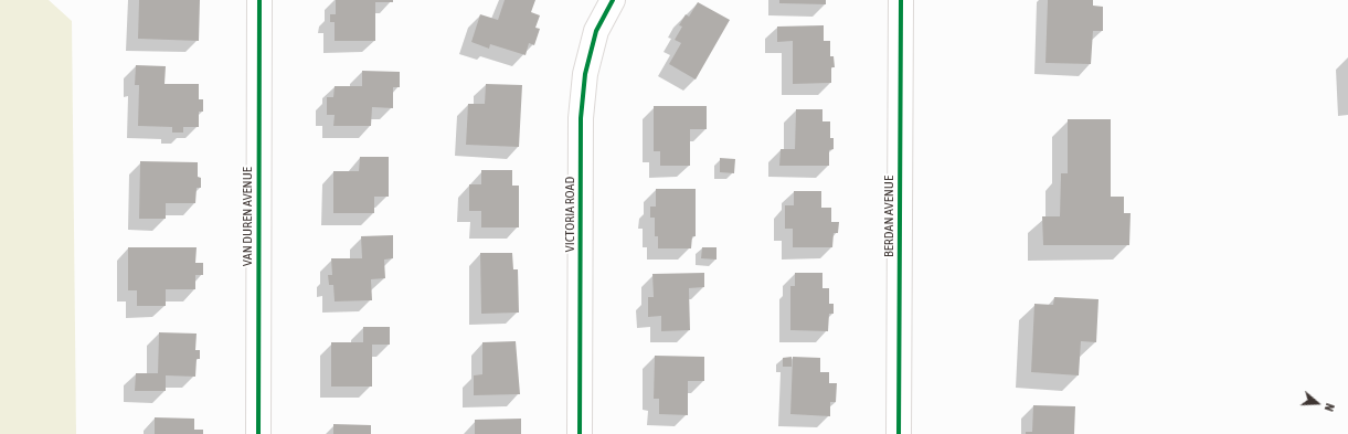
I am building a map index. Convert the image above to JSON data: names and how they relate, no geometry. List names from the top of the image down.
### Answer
{
  "streets": {
    "street": ["VICTORIA ROAD", "VAN DUREN AVENUE", "BERDAN AVENUE"]
  },
  "north": "right"
}
